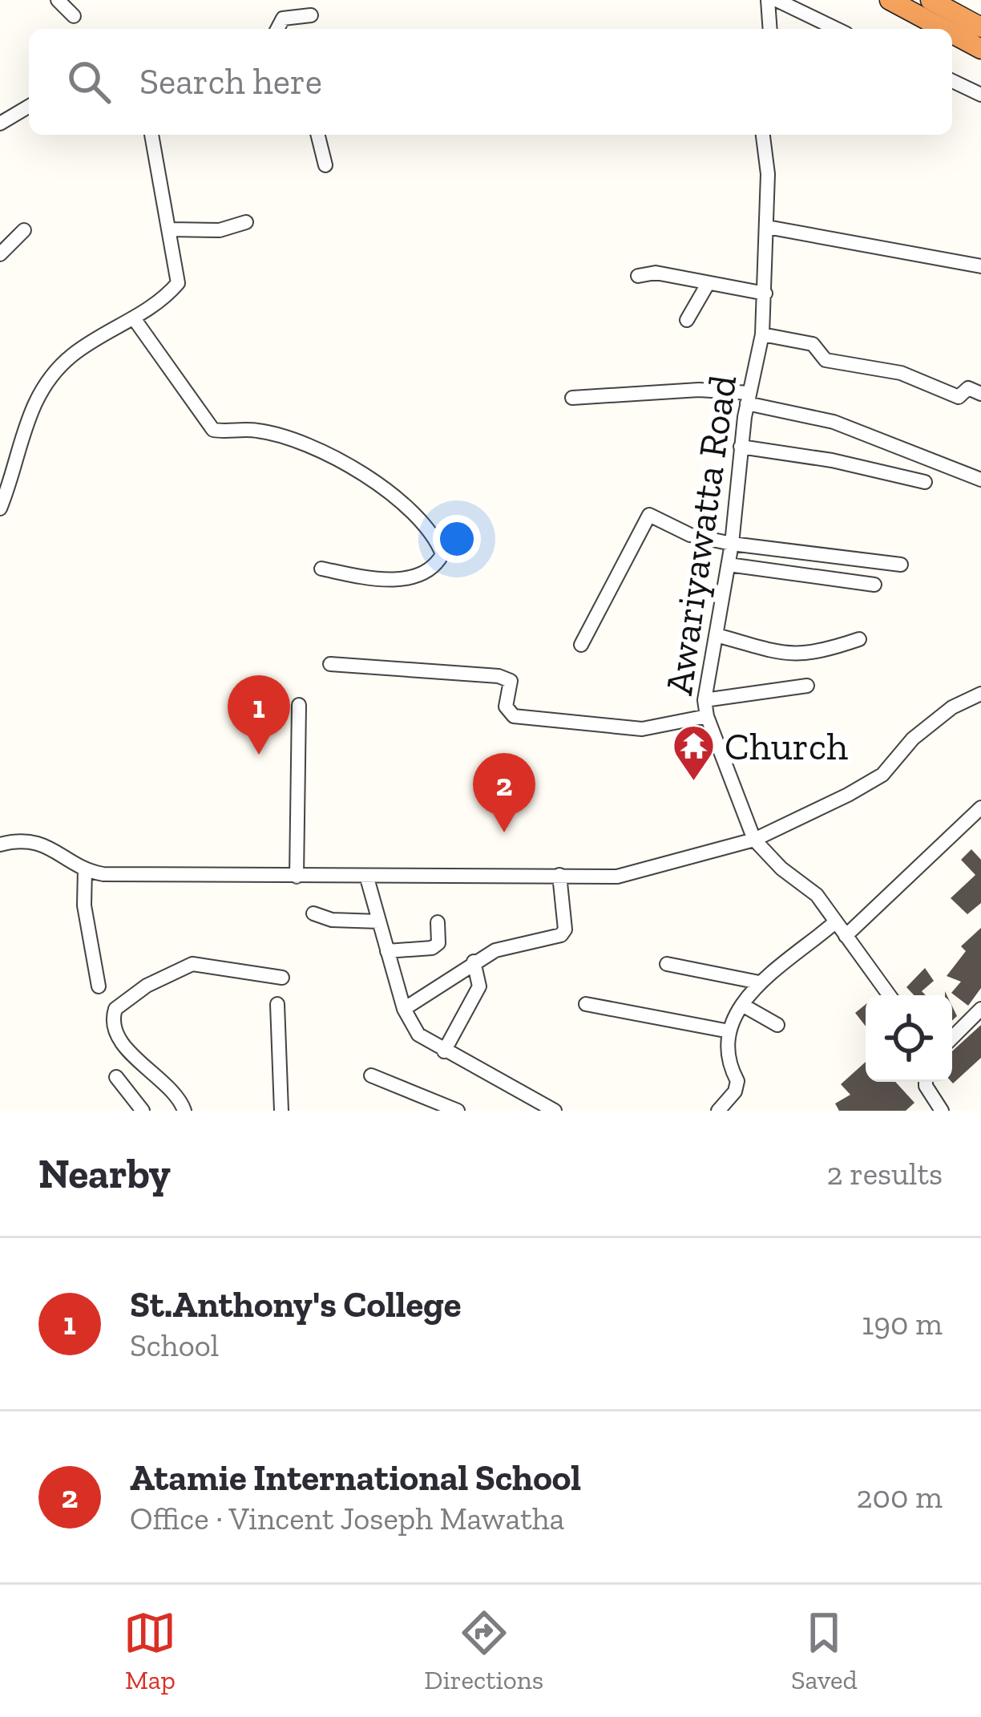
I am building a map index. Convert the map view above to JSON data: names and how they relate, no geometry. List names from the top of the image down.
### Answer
{
  "streets": {
    "street": ["Awariyawatta Road"]
  },
  "places": {
    "temple": ["Church"]
  },
  "page": {
    "search": "Search here",
    "pins": ["1", "2"],
    "heading": ["Nearby", "2 results"],
    "list": [
      {
        "mark": "1",
        "name": "St.Anthony's College",
        "note": "School",
        "value": "190 m"
      },
      {
        "mark": "2",
        "name": "Atamie International School",
        "note": "Office · Vincent Joseph Mawatha",
        "value": "200 m"
      }
    ],
    "nav": ["Map", "Directions", "Saved"]
  }
}
